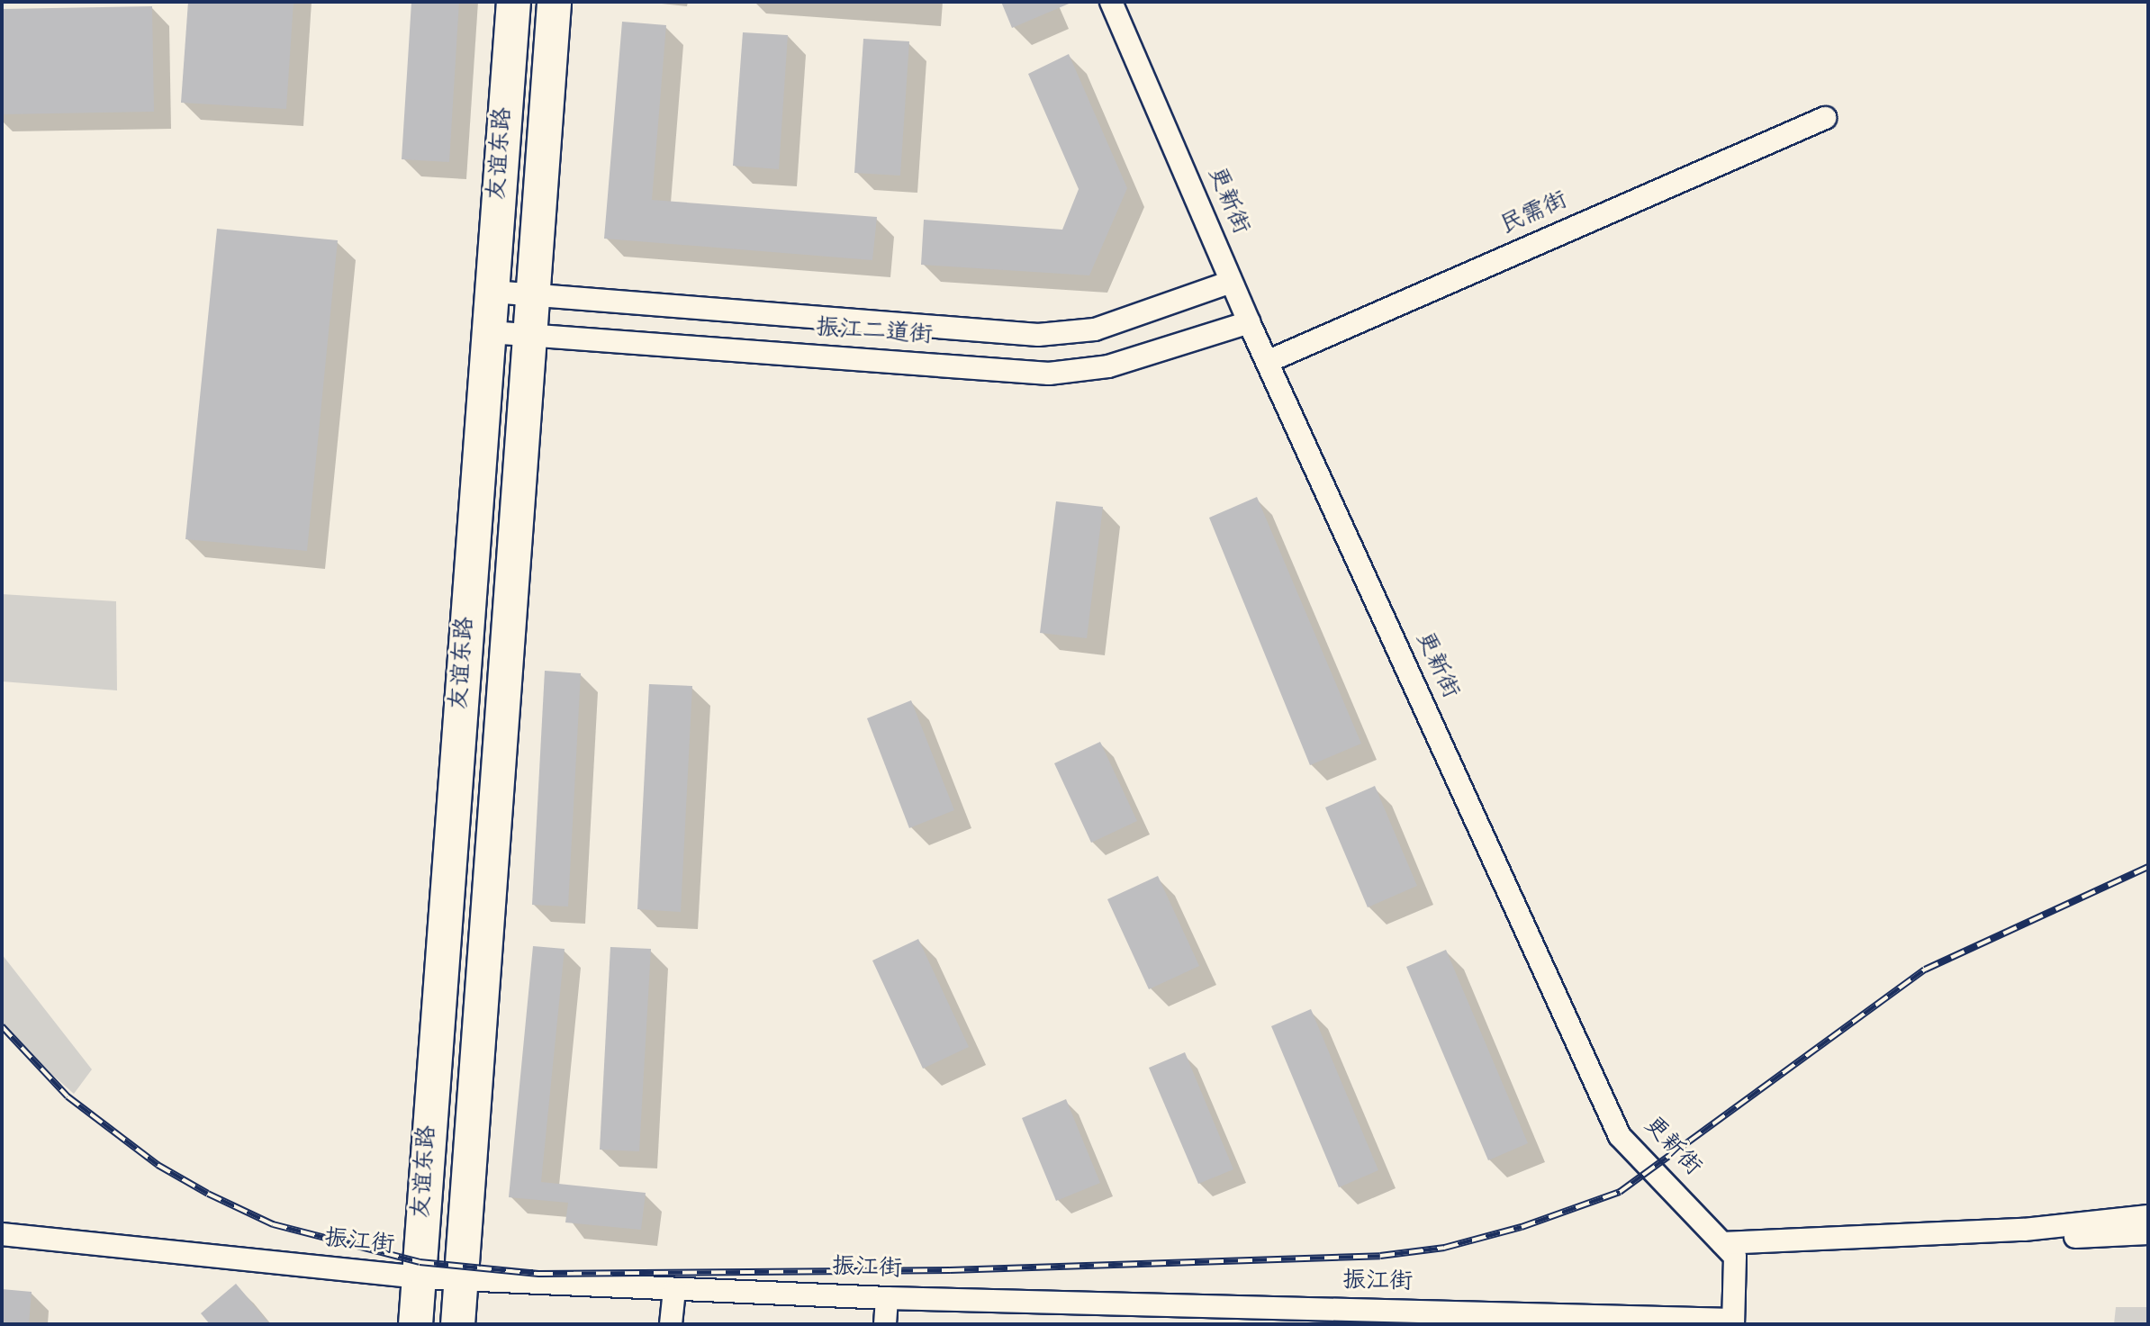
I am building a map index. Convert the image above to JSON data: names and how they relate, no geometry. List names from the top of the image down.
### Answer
{
  "streets": {
    "highway": ["友谊东路"],
    "street": [
      "更新街",
      "民需街",
      "振江二道街",
      "振江街"
    ]
  },
  "crossings": [
    ["友谊东路", "振江二道街"],
    ["友谊东路", "振江街"],
    ["更新街", "民需街"],
    ["更新街", "振江二道街"]
  ]
}
